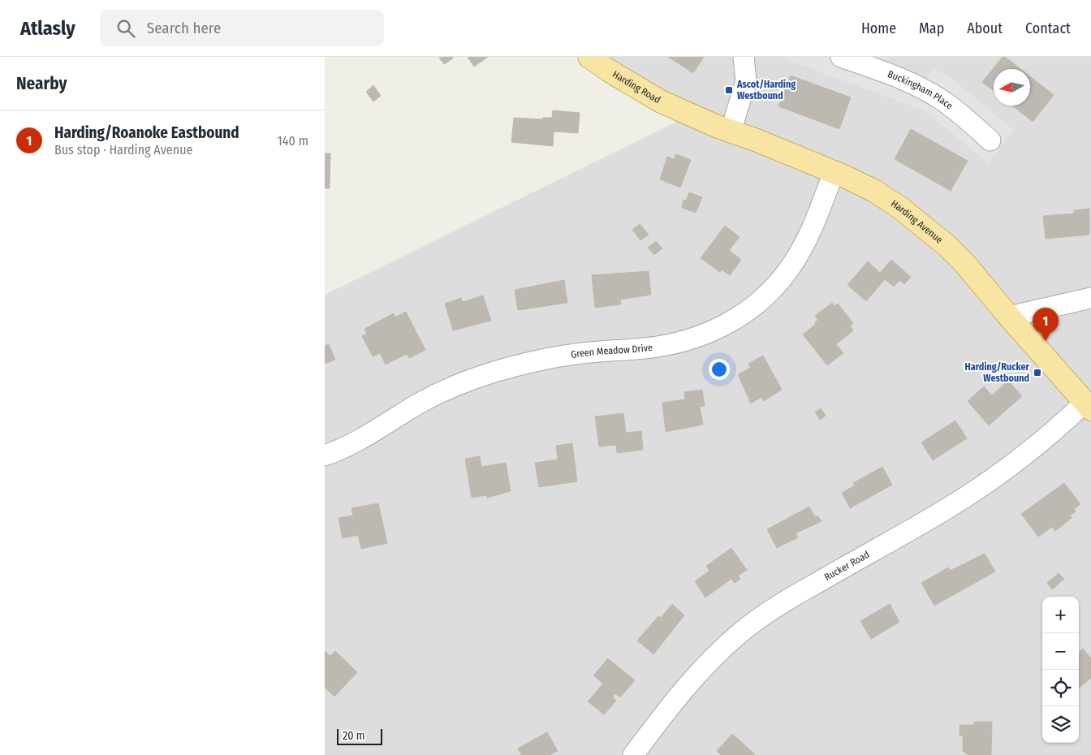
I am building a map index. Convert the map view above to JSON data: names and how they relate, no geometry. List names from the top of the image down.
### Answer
{
  "streets": {
    "main road": ["Harding Road", "Harding Avenue"],
    "street": ["Buckingham Place", "Green Meadow Drive", "Rucker Road"]
  },
  "crossings": [
    ["Harding Road", "Harding Avenue"],
    ["Harding Avenue", "Green Meadow Drive"],
    ["Harding Avenue", "Rucker Road"]
  ],
  "places": {
    "transit": ["Ascot/Harding Westbound", "Harding/Rucker Westbound"]
  },
  "scale_bar": "20 m",
  "north": "left",
  "page": {
    "header": "Atlasly",
    "search": "Search here",
    "nav": [
      "Home",
      "Map",
      "About",
      "Contact"
    ],
    "heading": "Nearby",
    "list": [
      {
        "mark": "1",
        "name": "Harding/Roanoke Eastbound",
        "note": "Bus stop · Harding Avenue",
        "value": "140 m"
      }
    ],
    "pins": "1",
    "map_buttons": ["+", "−"],
    "scale": "20 m"
  }
}
